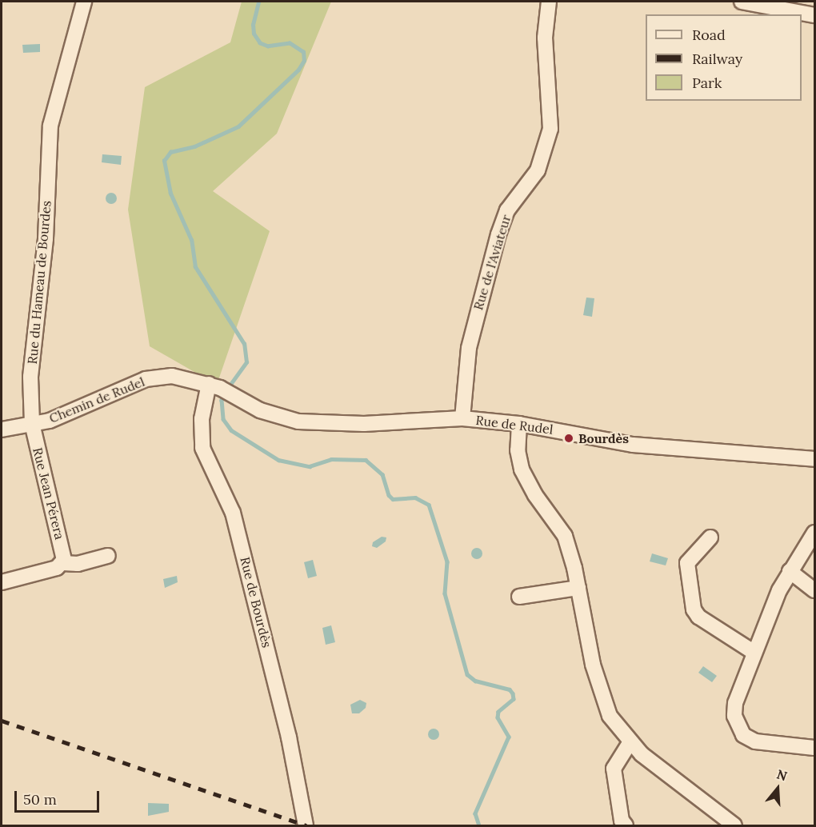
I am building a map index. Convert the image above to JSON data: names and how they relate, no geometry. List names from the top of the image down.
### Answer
{
  "streets": {
    "street": [
      "Rue de l'Aviateur",
      "Rue du Hameau de Bourdes",
      "Chemin de Rudel",
      "Rue de Rudel",
      "Rue Jean Pérera",
      "Rue de Bourdès"
    ]
  },
  "crossings": [
    ["Rue de l'Aviateur", "Rue de Rudel"],
    ["Rue du Hameau de Bourdes", "Chemin de Rudel"],
    ["Rue du Hameau de Bourdes", "Rue Jean Pérera"],
    ["Chemin de Rudel", "Rue de Rudel"],
    ["Chemin de Rudel", "Rue Jean Pérera"],
    ["Chemin de Rudel", "Rue de Bourdès"],
    ["Rue de Rudel", "Rue de Bourdès"]
  ],
  "places": ["Bourdès"],
  "legend": ["Road", "Railway", "Park"],
  "scale_bar": "50 m",
  "north": "top"
}
